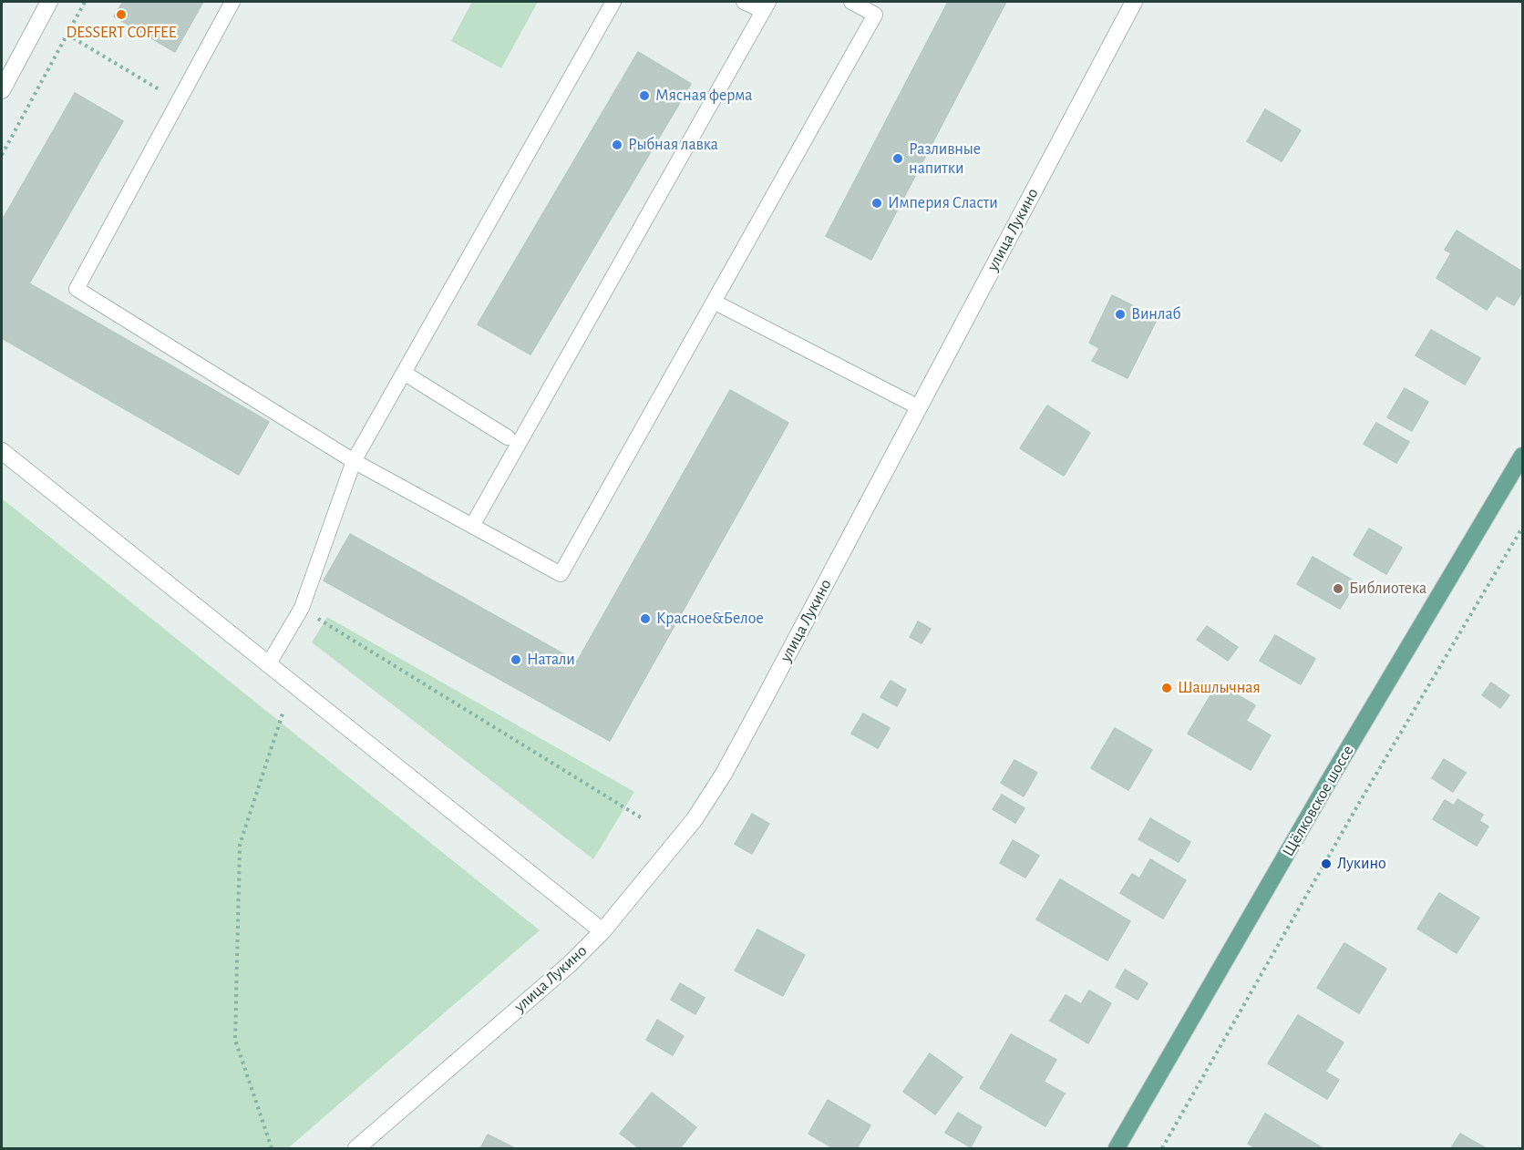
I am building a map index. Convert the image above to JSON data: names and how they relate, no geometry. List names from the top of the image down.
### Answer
{
  "streets": {
    "main road": ["Щёлковское шоссе"],
    "street": ["улица Лукино"]
  },
  "places": [
    "DESSERT COFFEE",
    "Мясная ферма",
    "Рыбная лавка",
    "Разливные напитки",
    "Империя Сласти",
    "Винлаб",
    "Библиотека",
    "Красное&Белое",
    "Натали",
    "Шашлычная",
    "Лукино"
  ]
}
